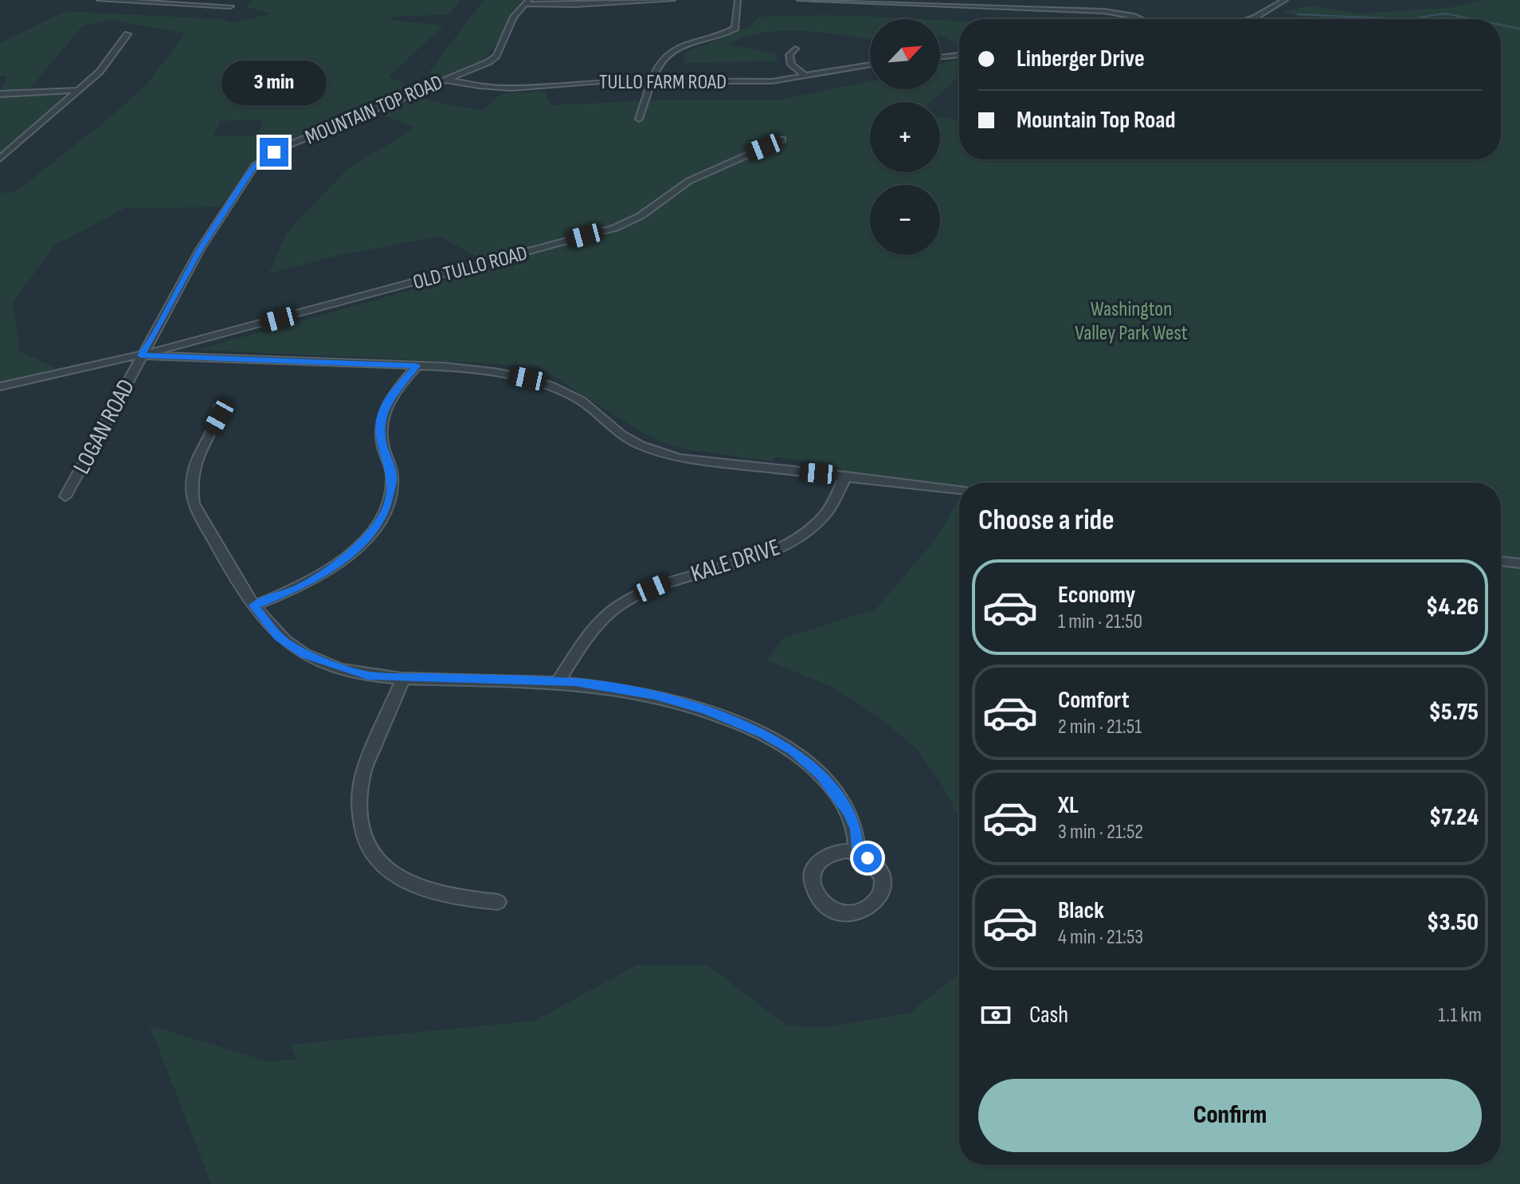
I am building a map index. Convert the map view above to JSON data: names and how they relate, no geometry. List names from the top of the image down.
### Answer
{
  "streets": {
    "street": [
      "TULLO FARM ROAD",
      "MOUNTAIN TOP ROAD",
      "OLD TULLO ROAD",
      "LOGAN ROAD",
      "KALE DRIVE"
    ]
  },
  "crossings": [
    ["TULLO FARM ROAD", "MOUNTAIN TOP ROAD"],
    ["MOUNTAIN TOP ROAD", "OLD TULLO ROAD"],
    ["MOUNTAIN TOP ROAD", "LOGAN ROAD"],
    ["OLD TULLO ROAD", "LOGAN ROAD"]
  ],
  "parks": ["Washington Valley Park West"],
  "north": "top right",
  "page": {
    "map_buttons": ["+", "−"],
    "banner": ["Linberger Drive", "Mountain Top Road"],
    "bubble": "3 min",
    "heading": "Choose a ride",
    "list": [
      {
        "name": "Economy",
        "note": "1 min · 21:50",
        "value": "$4.26"
      },
      {
        "name": "Comfort",
        "note": "2 min · 21:51",
        "value": "$5.75"
      },
      {
        "name": "XL",
        "note": "3 min · 21:52",
        "value": "$7.24"
      },
      {
        "name": "Black",
        "note": "4 min · 21:53",
        "value": "$3.50"
      }
    ],
    "pay": ["Cash", "1.1 km"],
    "buttons": "Confirm"
  }
}
